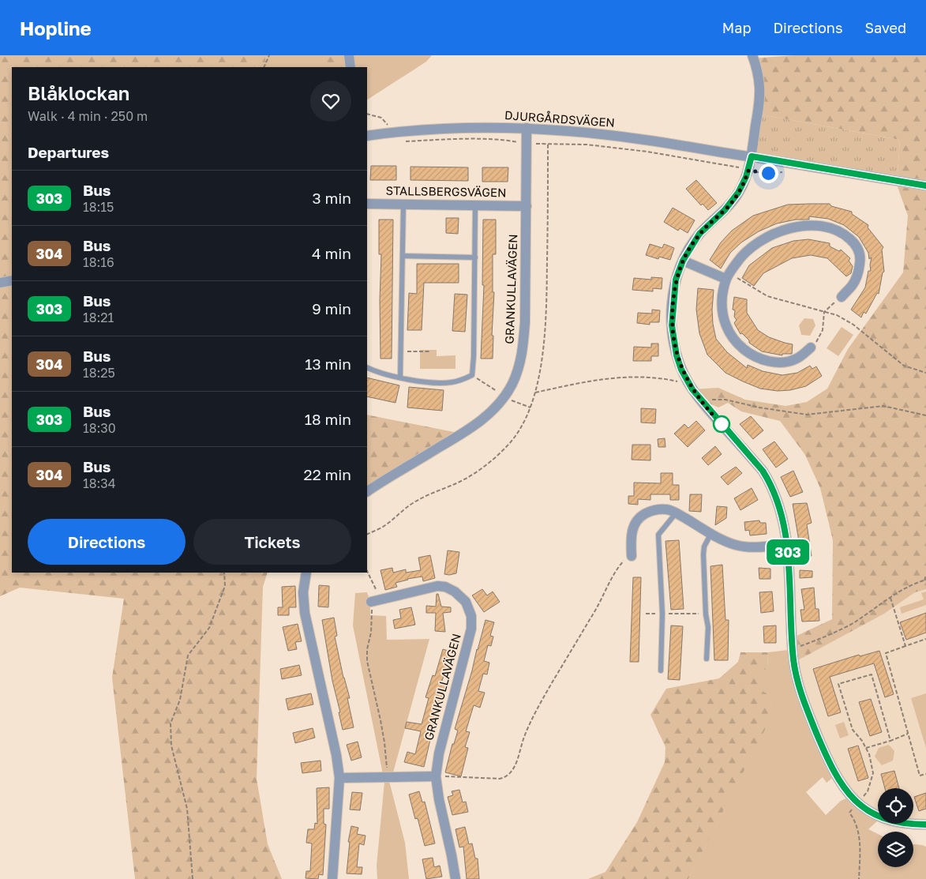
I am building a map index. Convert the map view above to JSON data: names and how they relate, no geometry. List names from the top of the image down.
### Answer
{
  "streets": {
    "street": ["DJURGÅRDSVÄGEN", "STALLSBERGSVÄGEN", "GRANKULLAVÄGEN"]
  },
  "crossings": [
    ["DJURGÅRDSVÄGEN", "GRANKULLAVÄGEN"],
    ["STALLSBERGSVÄGEN", "GRANKULLAVÄGEN"]
  ],
  "lines": ["bus line 303"],
  "page": {
    "header": "Hopline",
    "nav": ["Map", "Directions", "Saved"],
    "on_map": "303",
    "heading": [
      ["Blåklockan", "Walk · 4 min · 250 m"],
      "Departures"
    ],
    "list": [
      {
        "mark": "303",
        "name": "Bus",
        "note": "18:15",
        "value": "3 min"
      },
      {
        "mark": "304",
        "name": "Bus",
        "note": "18:16",
        "value": "4 min"
      },
      {
        "mark": "303",
        "name": "Bus",
        "note": "18:21",
        "value": "9 min"
      },
      {
        "mark": "304",
        "name": "Bus",
        "note": "18:25",
        "value": "13 min"
      },
      {
        "mark": "303",
        "name": "Bus",
        "note": "18:30",
        "value": "18 min"
      },
      {
        "mark": "304",
        "name": "Bus",
        "note": "18:34",
        "value": "22 min"
      }
    ],
    "buttons": ["Directions", "Tickets"]
  }
}
